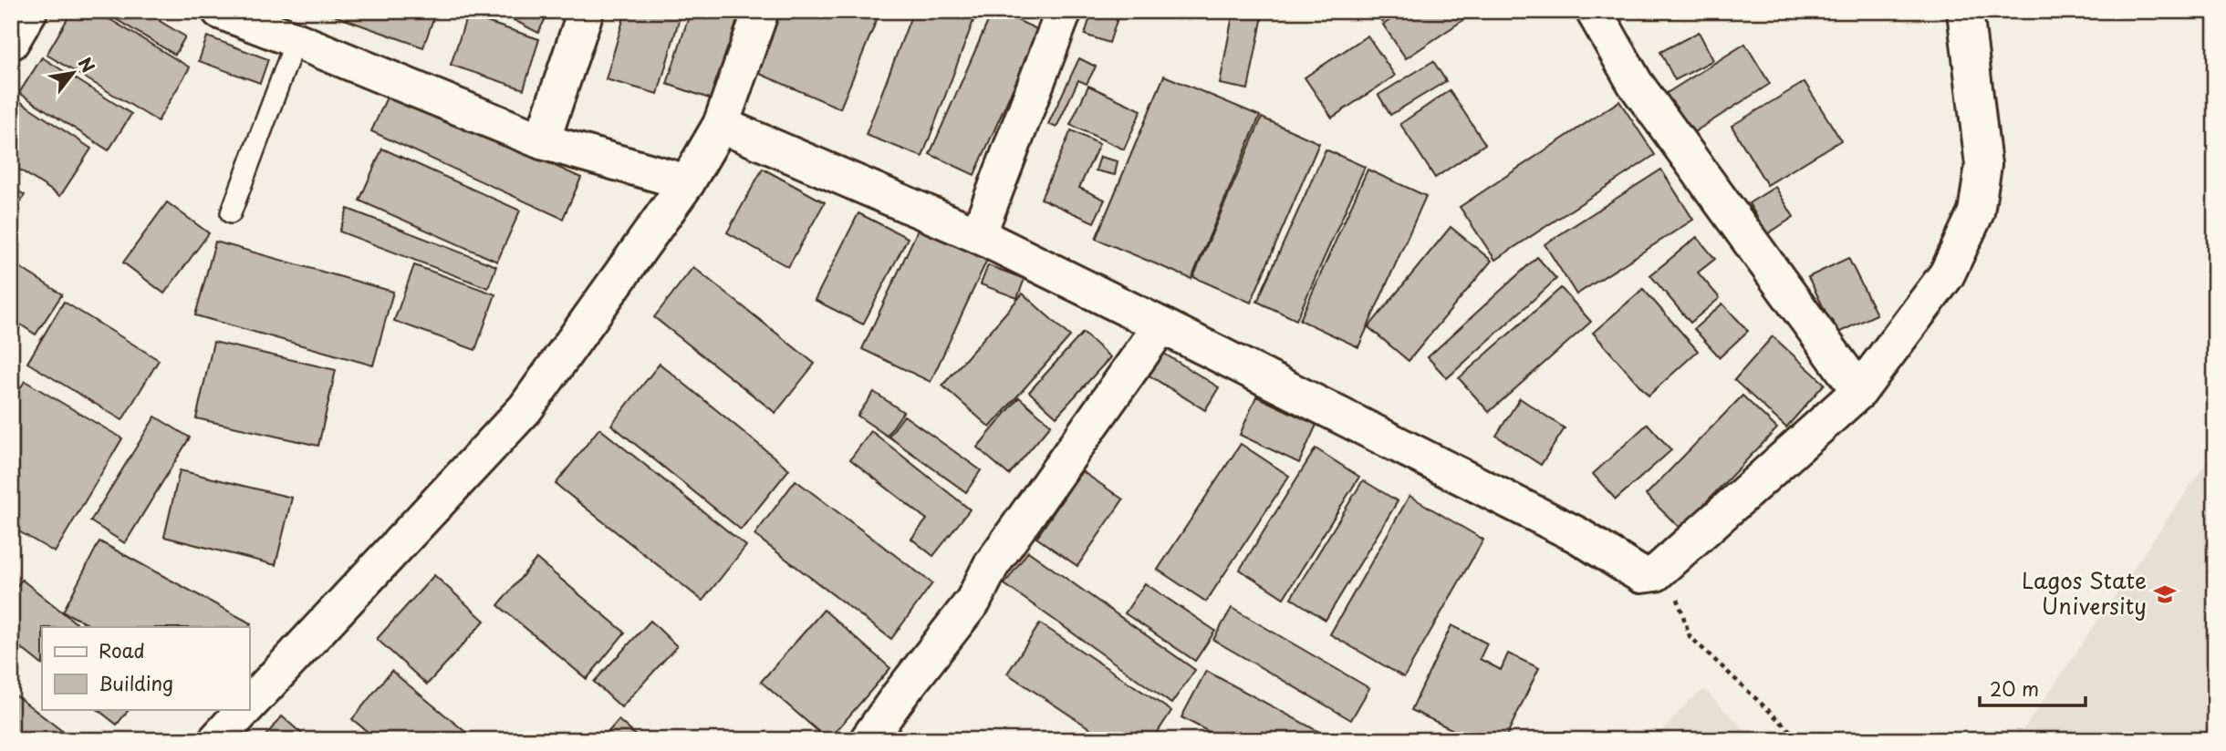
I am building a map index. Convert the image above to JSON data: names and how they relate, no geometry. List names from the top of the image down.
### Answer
{
  "places": {
    "school or university": ["Lagos State University"]
  },
  "legend": ["Road", "Building"],
  "scale_bar": "20 m",
  "north": "top right"
}
